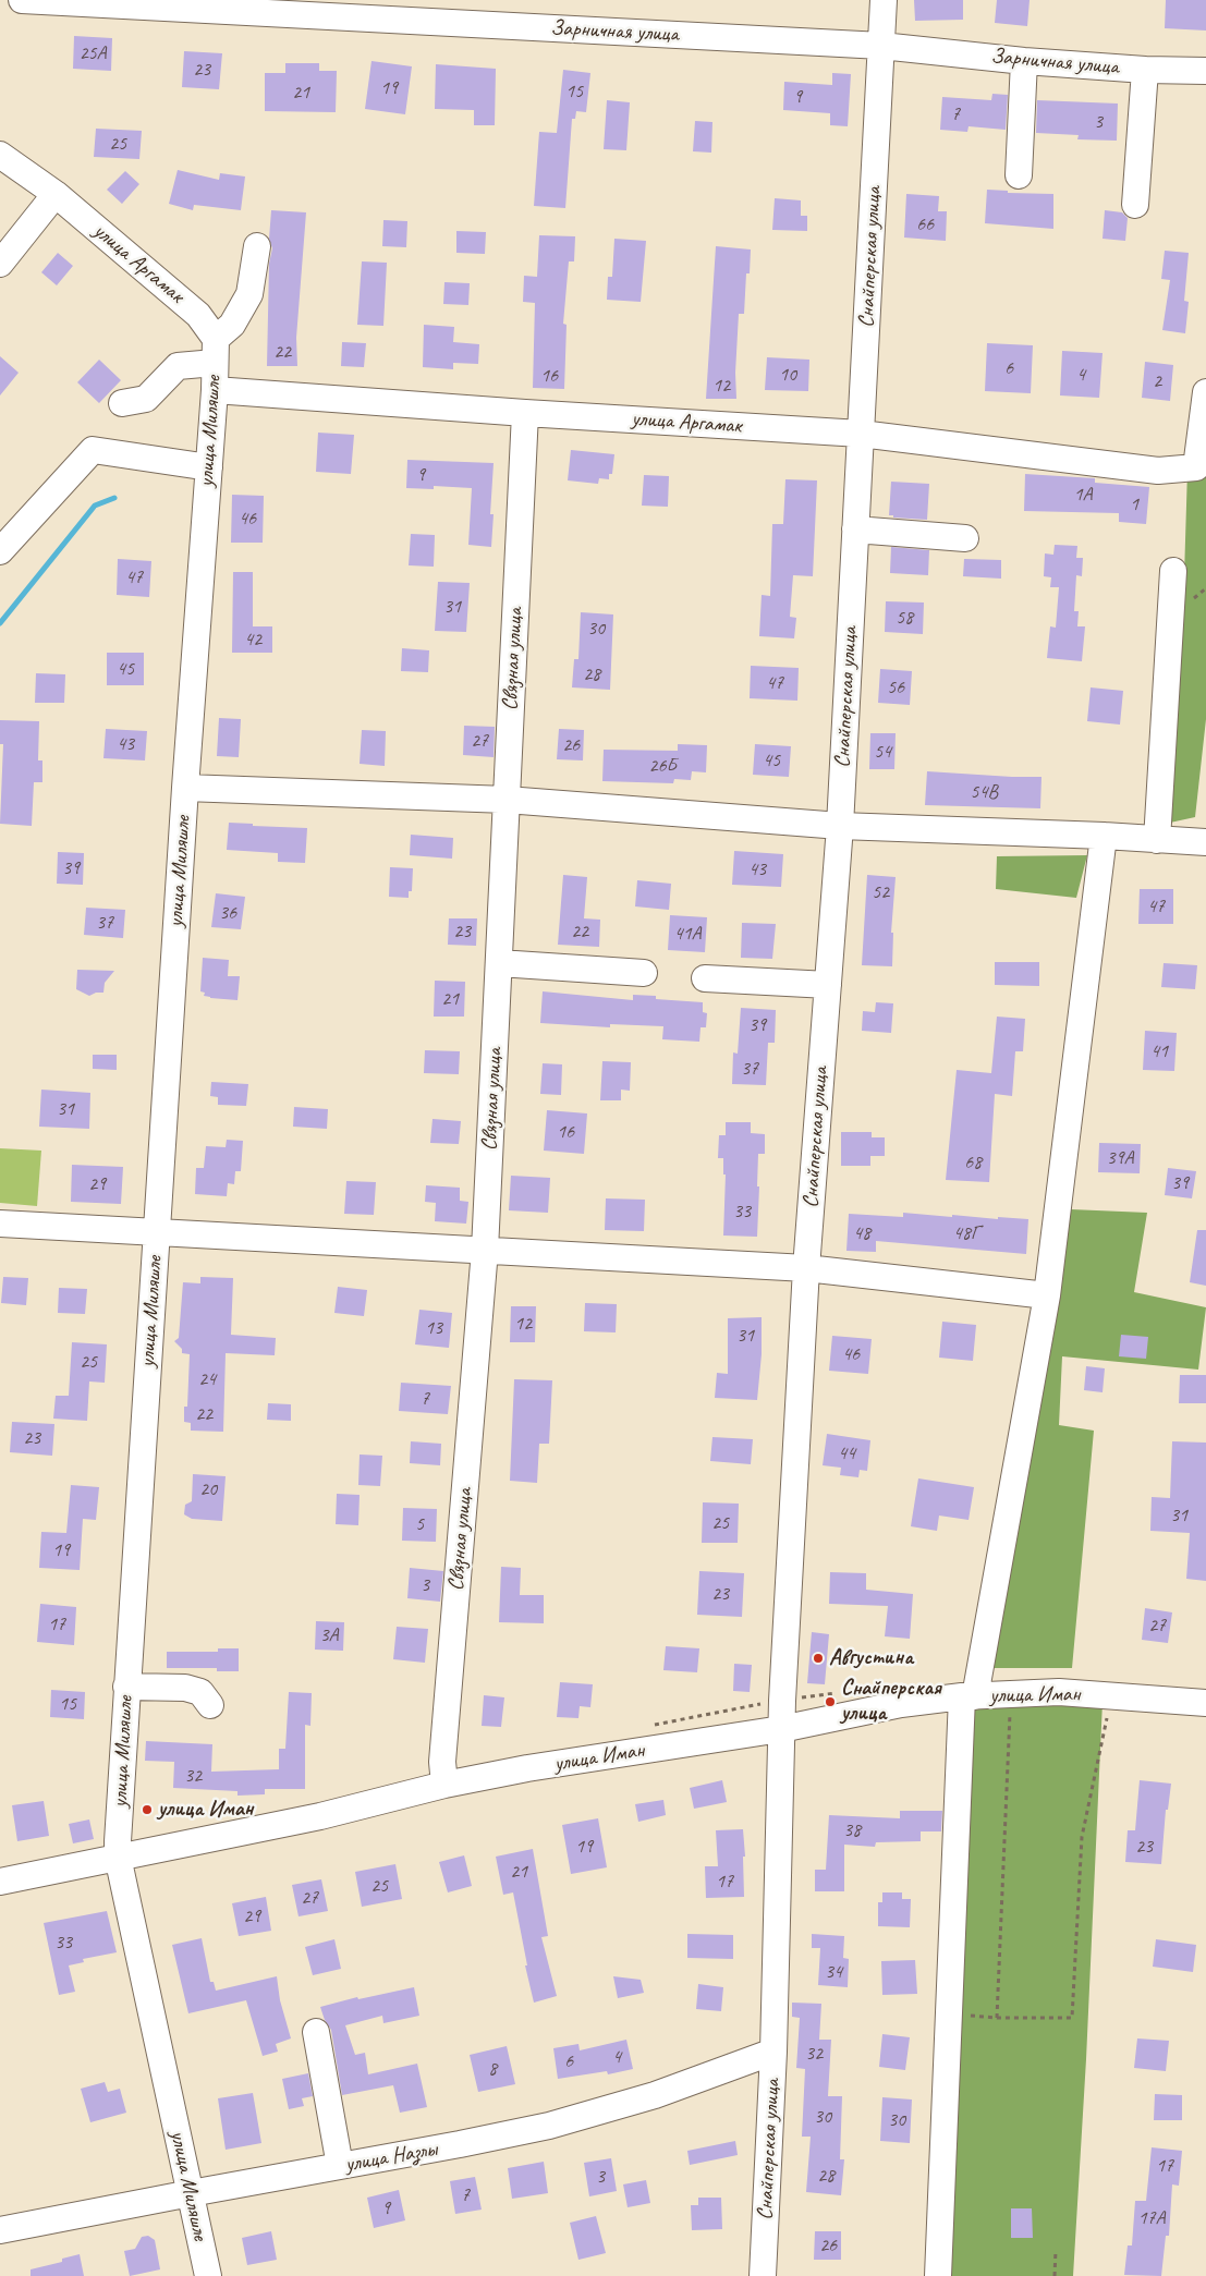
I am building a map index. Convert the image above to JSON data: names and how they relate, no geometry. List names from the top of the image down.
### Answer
{
  "streets": {
    "street": [
      "Зарничная улица",
      "Снайперская улица",
      "улица Аргамак",
      "улица Миляшле",
      "Связная улица",
      "улица Иман",
      "улица Назлы"
    ]
  },
  "crossings": [
    ["Зарничная улица", "Снайперская улица"],
    ["Снайперская улица", "улица Аргамак"],
    ["Снайперская улица", "улица Иман"],
    ["Снайперская улица", "улица Назлы"],
    ["улица Аргамак", "улица Миляшле"],
    ["улица Аргамак", "Связная улица"],
    ["улица Миляшле", "улица Иман"],
    ["улица Миляшле", "улица Назлы"],
    ["Связная улица", "улица Иман"]
  ],
  "places": ["Августина", "Снайперская улица", "улица Иман"],
  "house_numbers": [
    "25А",
    "23",
    "19",
    "15",
    "21",
    "9",
    "7",
    "3",
    "25",
    "66",
    "22",
    "6",
    "10",
    "4",
    "16",
    "2",
    "12",
    "9",
    "1А",
    "1",
    "46",
    "47",
    "31",
    "58",
    "30",
    "42",
    "45",
    "28",
    "47",
    "56",
    "27",
    "43",
    "26",
    "54",
    "45",
    "26Б",
    "54В",
    "39",
    "43",
    "52",
    "47",
    "36",
    "37",
    "23",
    "22",
    "41А",
    "21",
    "39",
    "41",
    "37",
    "31",
    "16",
    "39А",
    "68",
    "39",
    "29",
    "33",
    "48",
    "48Г",
    "12",
    "13",
    "31",
    "46",
    "25",
    "24",
    "7",
    "22",
    "23",
    "44",
    "20",
    "31",
    "25",
    "5",
    "19",
    "3",
    "23",
    "17",
    "27",
    "3А",
    "15",
    "32",
    "38",
    "19",
    "23",
    "21",
    "17",
    "25",
    "27",
    "29",
    "33",
    "34",
    "32",
    "4",
    "6",
    "8",
    "30",
    "30",
    "17",
    "28",
    "3",
    "7",
    "9",
    "17А",
    "26"
  ]
}
